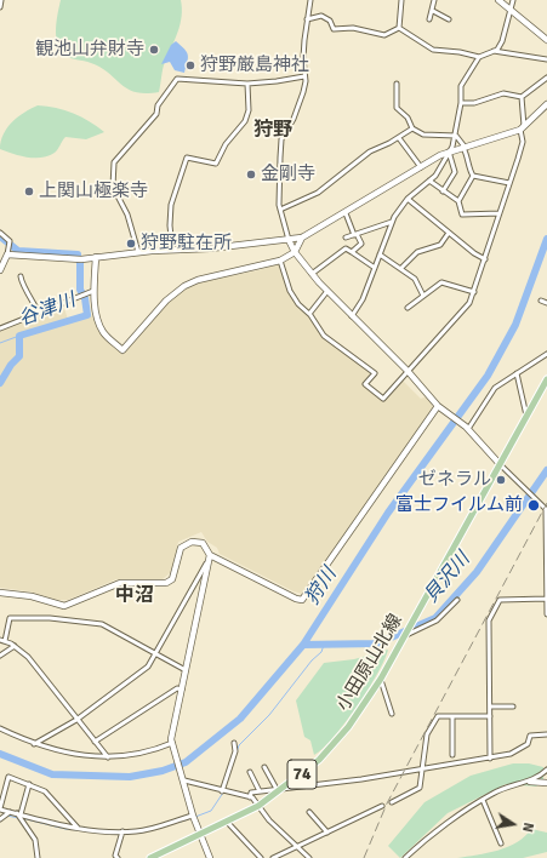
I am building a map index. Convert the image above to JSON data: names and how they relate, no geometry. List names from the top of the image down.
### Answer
{
  "streets": {
    "main road": ["小田原山北線", "74"]
  },
  "districts": ["狩野", "中沼"],
  "water": ["谷津川", "貝沢川", "狩川"],
  "places": [
    "観池山弁財寺",
    "狩野厳島神社",
    "金剛寺",
    "上関山極楽寺",
    "狩野駐在所",
    "ゼネラル",
    "富士フイルム前"
  ],
  "north": "right"
}
